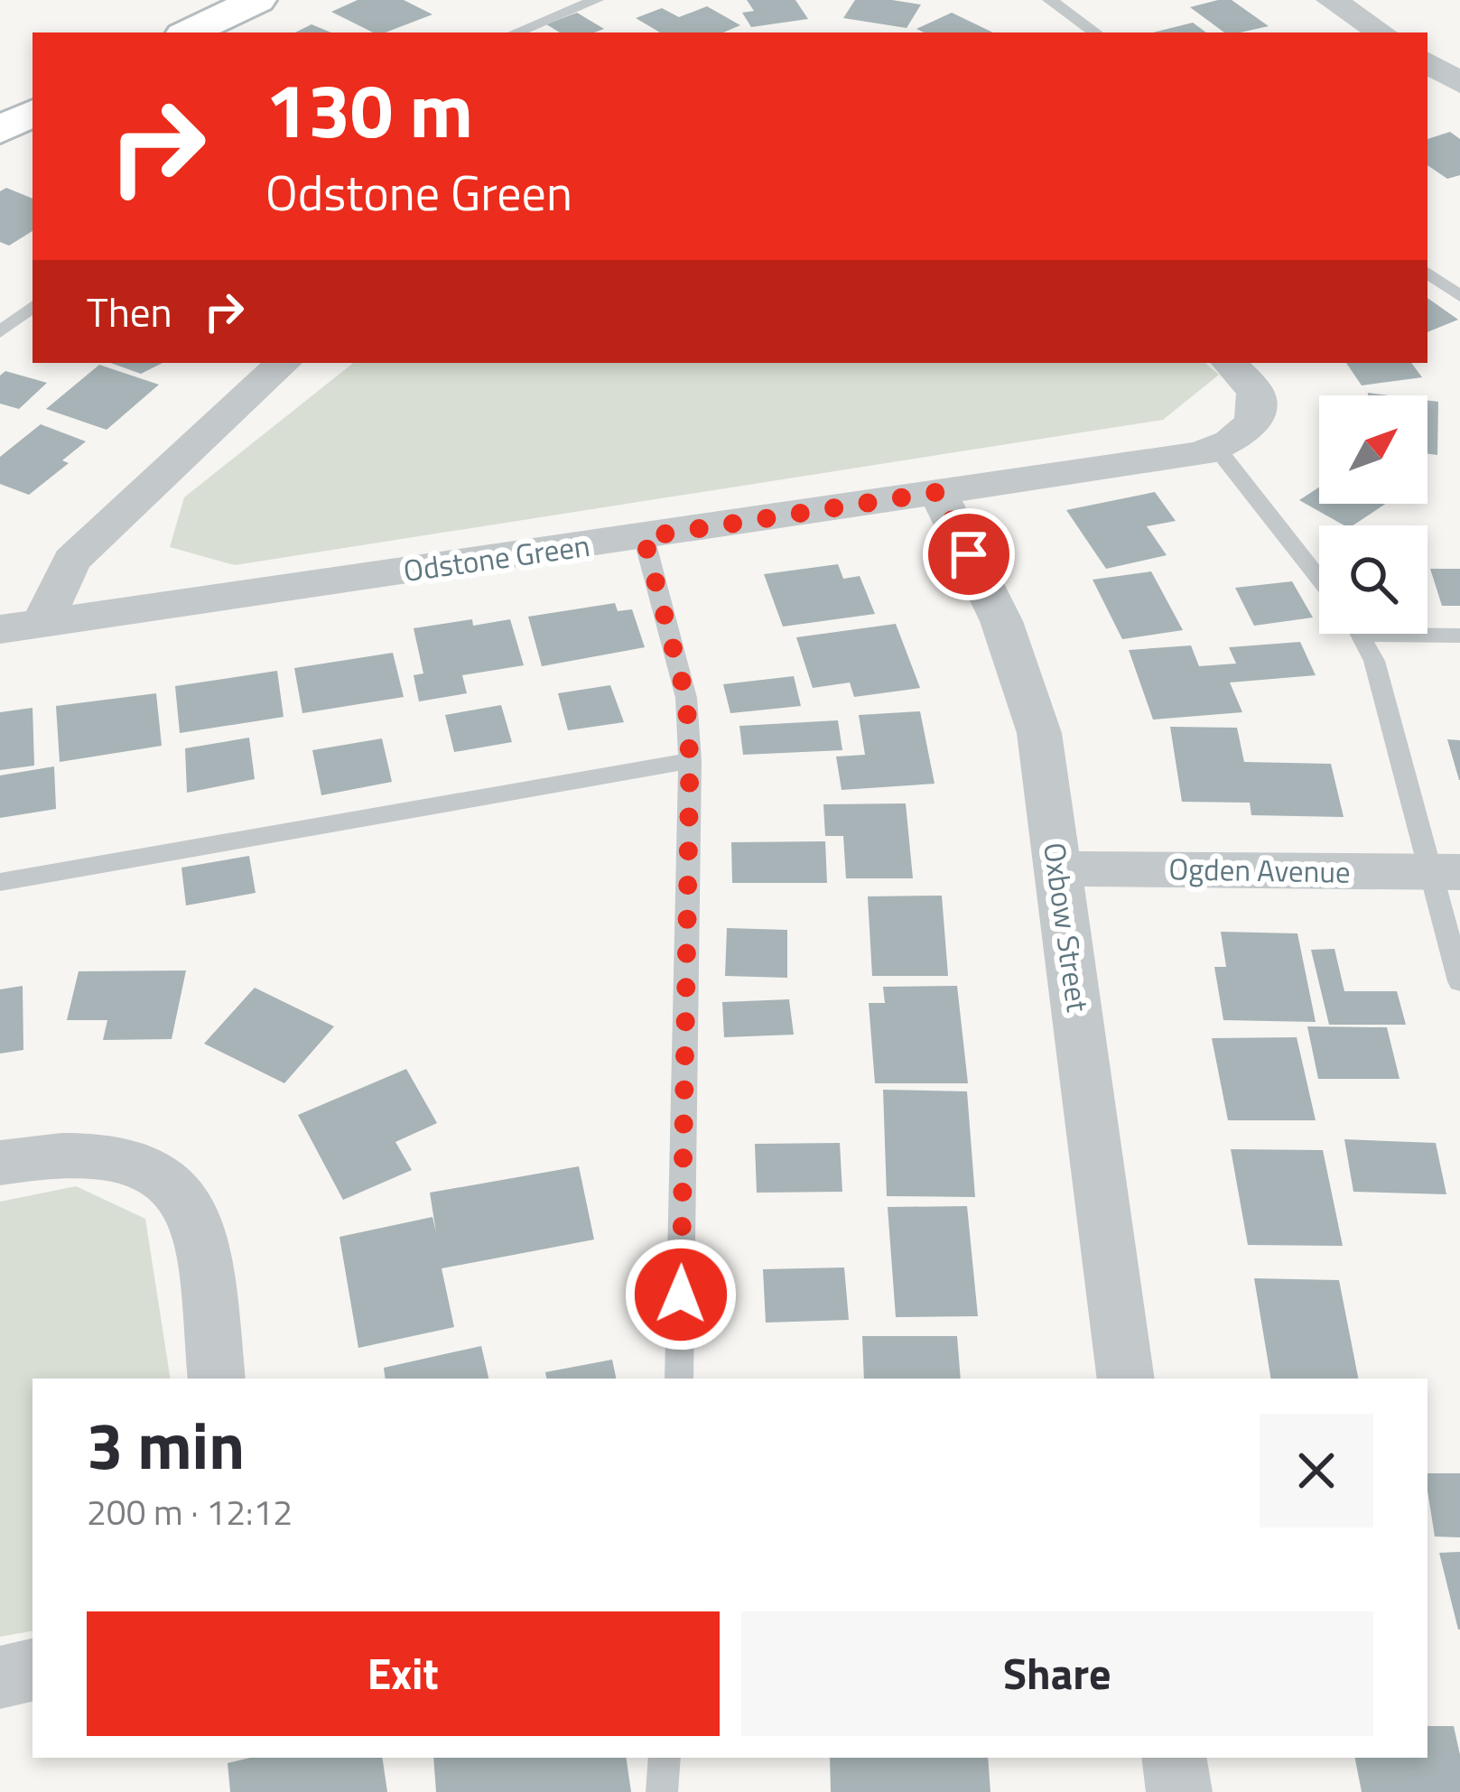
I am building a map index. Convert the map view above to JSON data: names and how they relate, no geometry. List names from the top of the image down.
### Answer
{
  "streets": {
    "street": ["Odstone Green", "Ogden Avenue", "Oxbow Street"]
  },
  "crossings": [
    ["Odstone Green", "Oxbow Street"],
    ["Ogden Avenue", "Oxbow Street"]
  ],
  "north": "top right",
  "page": {
    "turn": ["130 m", "Odstone Green"],
    "then": "Then",
    "heading": ["3 min", "200 m · 12:12"],
    "buttons": ["Exit", "Share"]
  }
}
